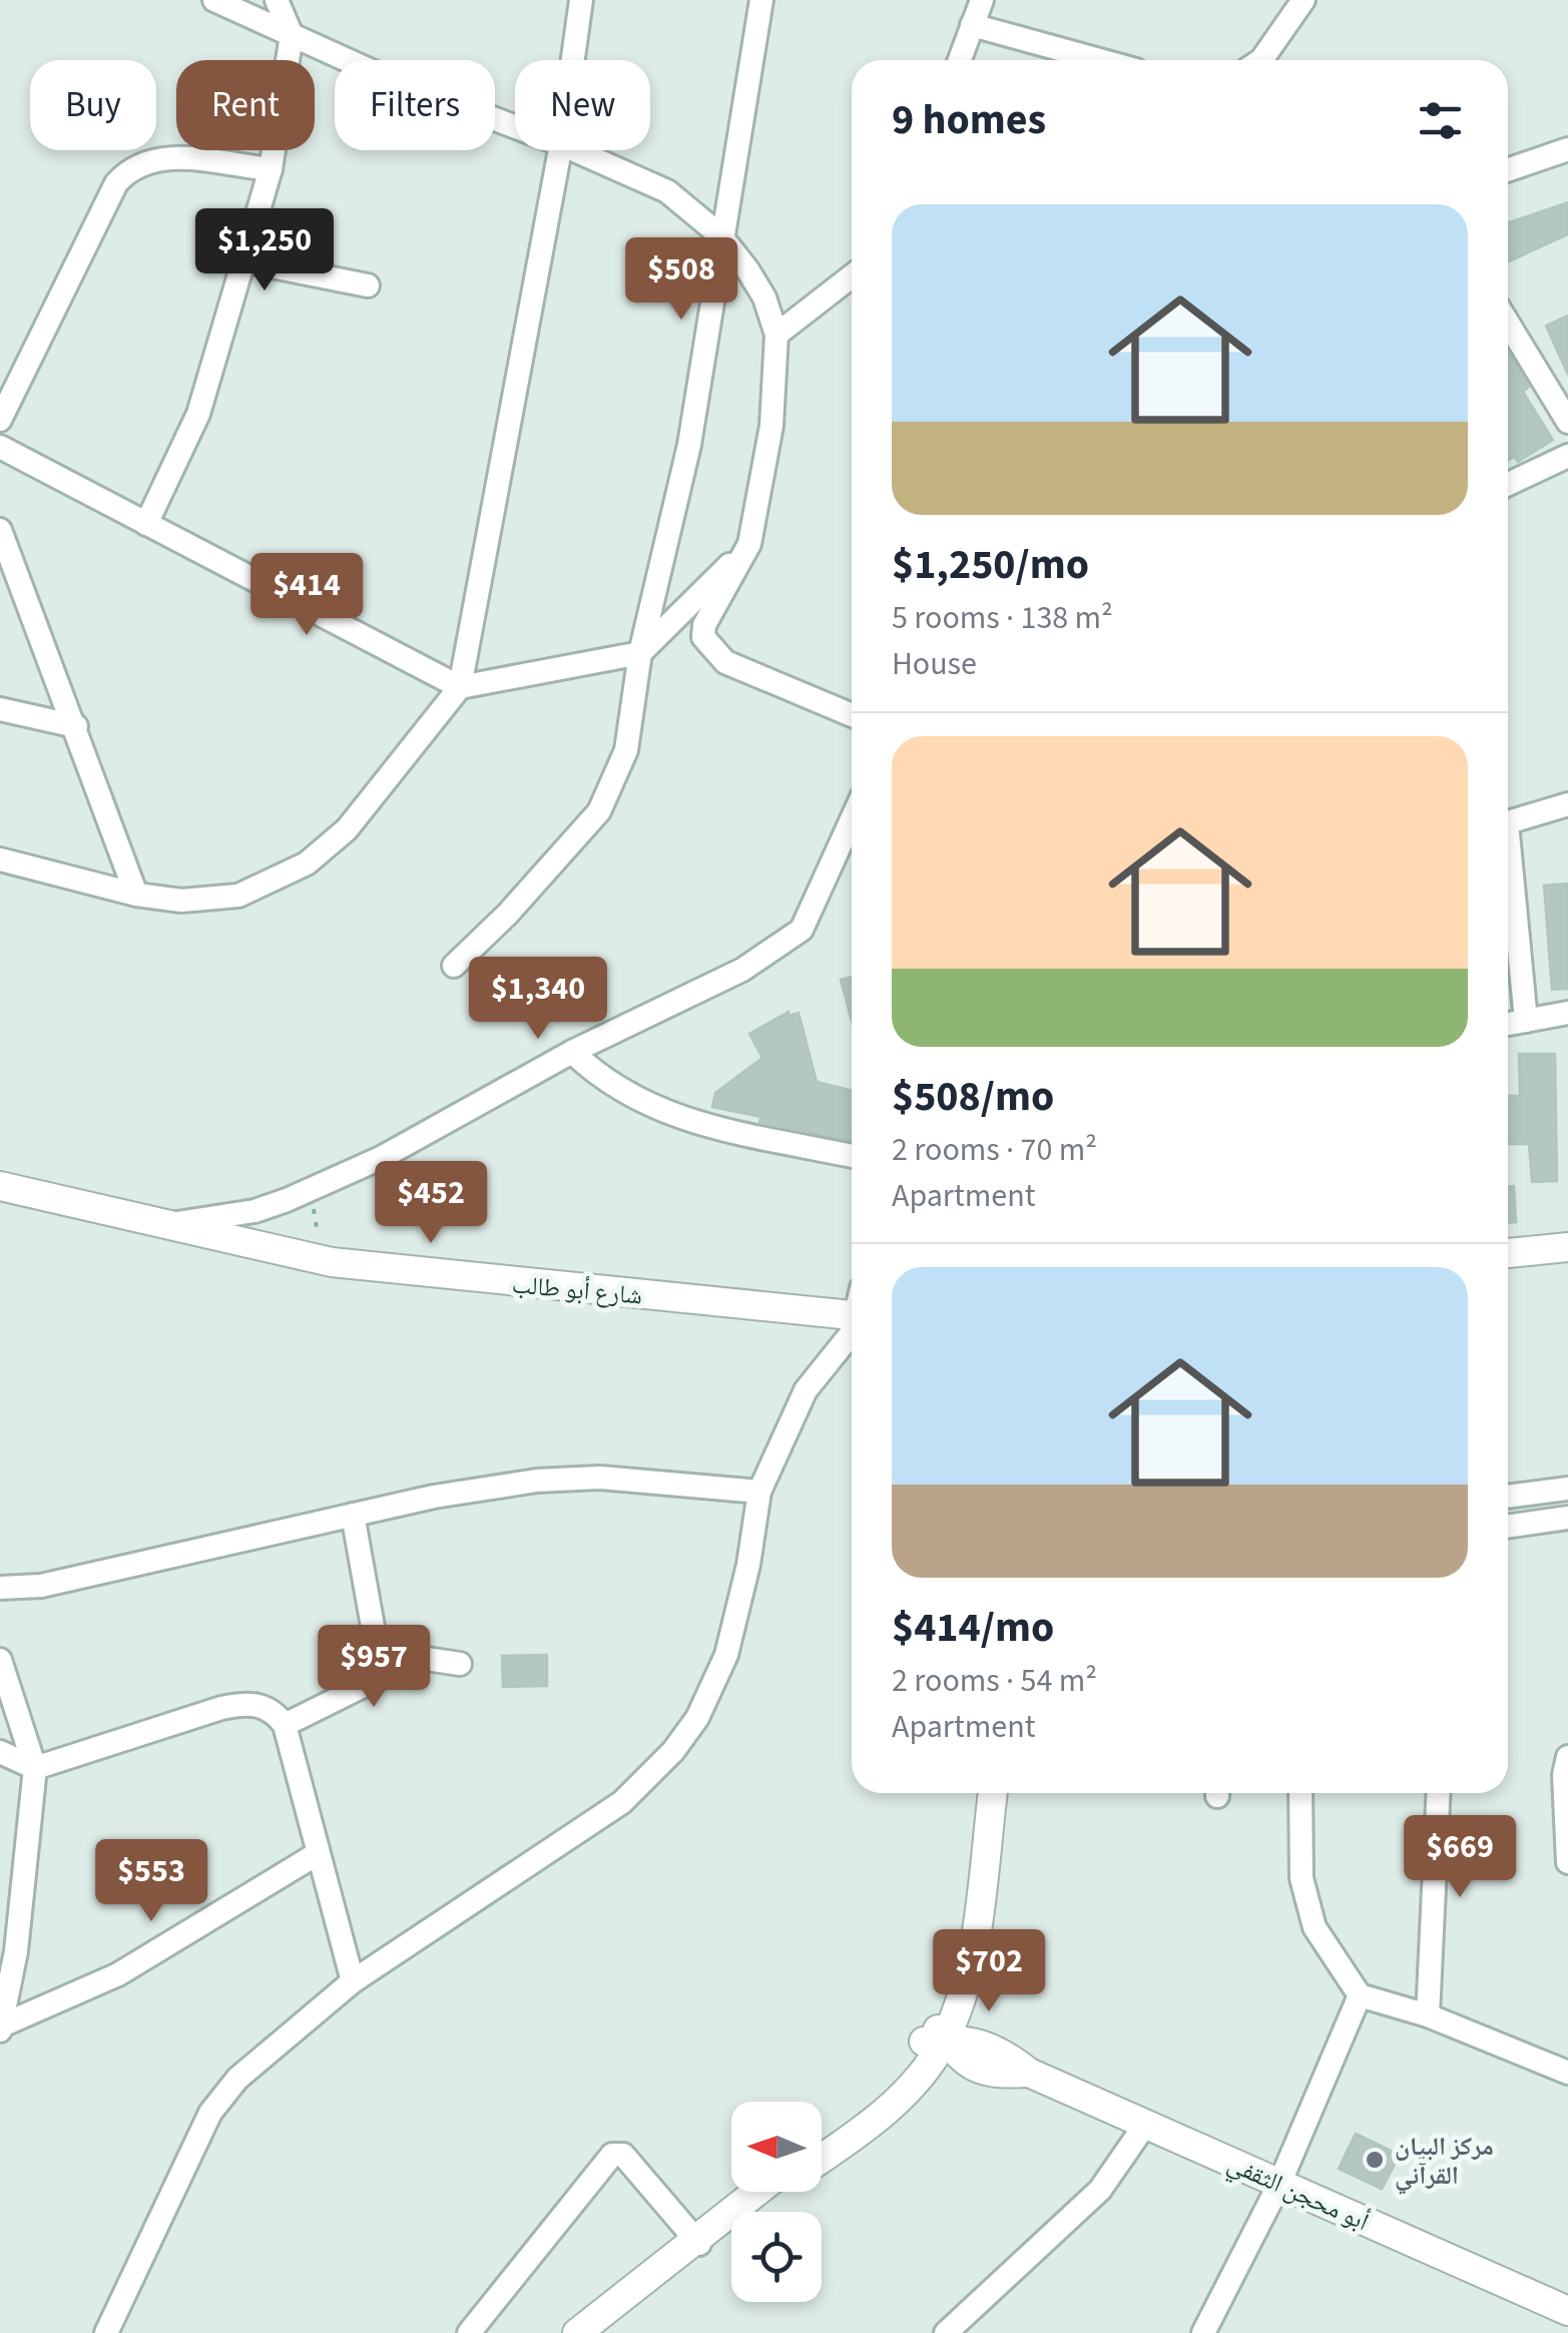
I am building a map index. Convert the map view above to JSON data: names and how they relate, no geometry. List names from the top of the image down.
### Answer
{
  "streets": {
    "street": ["شارع أبو طالب", "أبو محجن الثقفي"]
  },
  "places": ["مركز البيان القرآني"],
  "north": "left",
  "page": {
    "chip": [
      "Buy",
      "Rent",
      "Filters",
      "New"
    ],
    "heading": "9 homes",
    "list": [
      {
        "name": "$1,250/mo",
        "note": "5 rooms · 138 m² · House"
      },
      {
        "name": "$508/mo",
        "note": "2 rooms · 70 m² · Apartment"
      },
      {
        "name": "$414/mo",
        "note": "2 rooms · 54 m² · Apartment"
      }
    ],
    "price": [
      "$1,250",
      "$508",
      "$414",
      "$1,340",
      "$452",
      "$957",
      "$669",
      "$553",
      "$702"
    ]
  }
}
